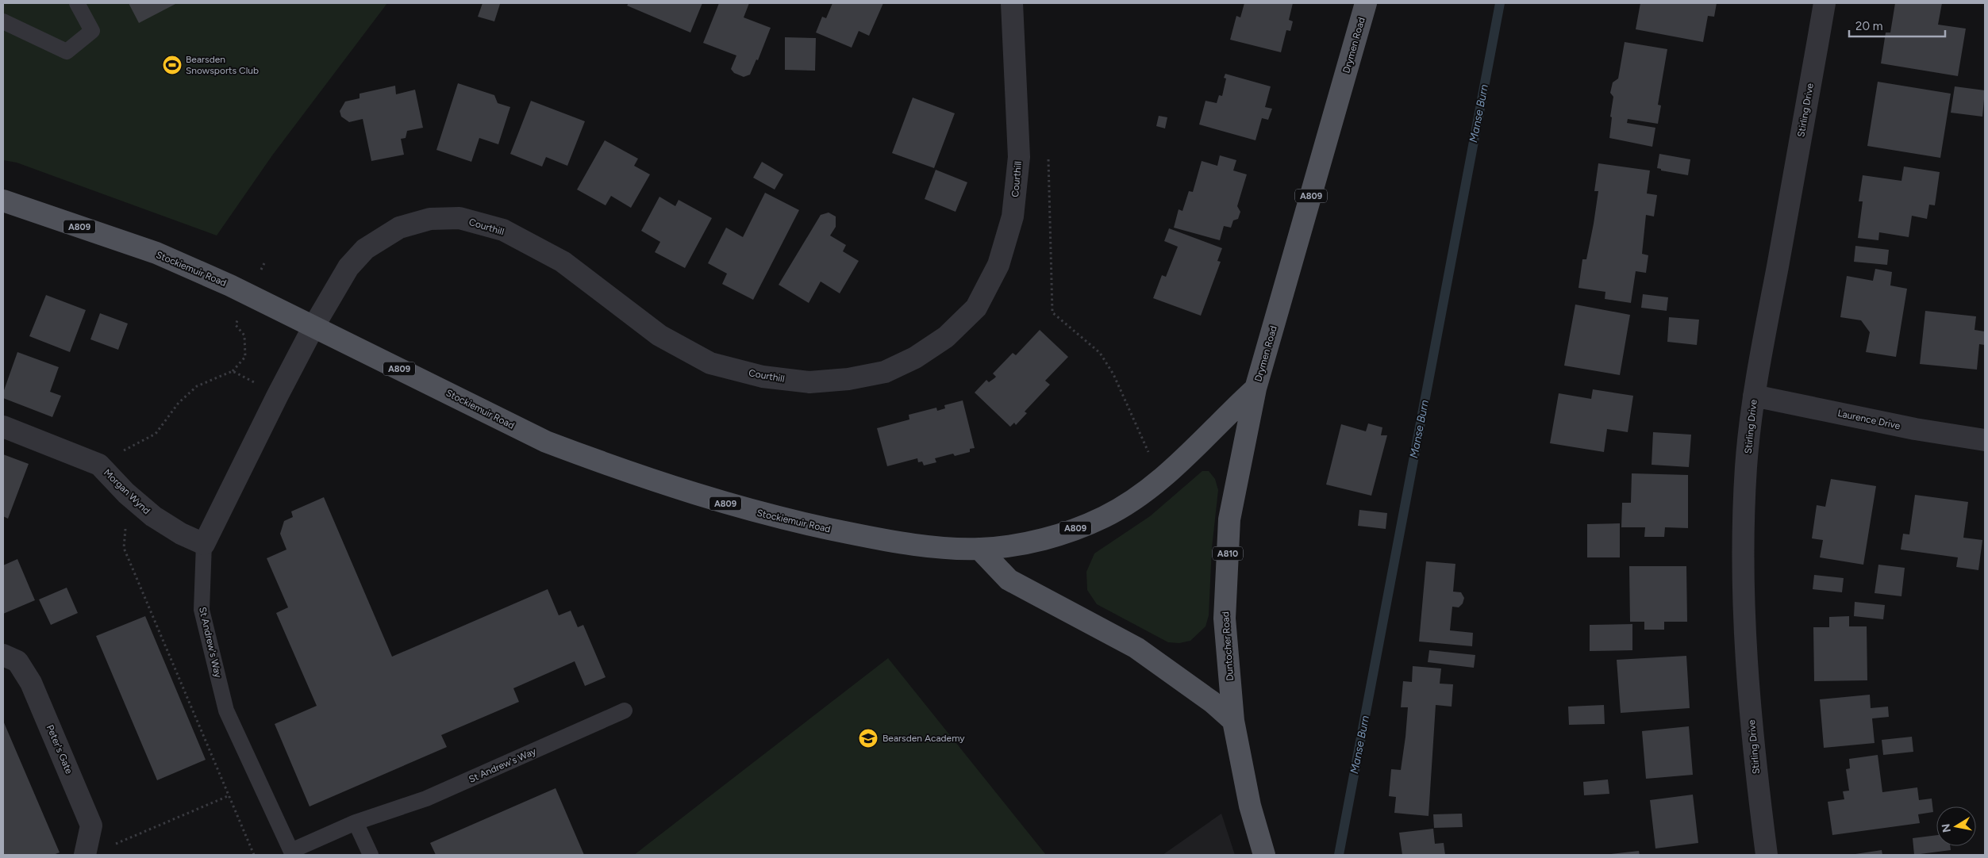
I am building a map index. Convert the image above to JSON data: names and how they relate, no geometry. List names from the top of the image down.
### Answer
{
  "streets": {
    "main road": [
      "Drymen Road",
      "A809",
      "Stockiemuir Road",
      "A810",
      "Duntocher Road"
    ],
    "street": [
      "Stirling Drive",
      "Courthill",
      "Laurence Drive",
      "Morgan Wynd",
      "St Andrew's Way",
      "Peter's Gate"
    ]
  },
  "crossings": [
    ["Drymen Road", "Stockiemuir Road"],
    ["Drymen Road", "Duntocher Road"],
    ["Stirling Drive", "Laurence Drive"],
    ["Courthill", "Stockiemuir Road"],
    ["Courthill", "St Andrew's Way"],
    ["Stockiemuir Road", "St Andrew's Way"],
    ["Morgan Wynd", "St Andrew's Way"]
  ],
  "water": ["Manse Burn"],
  "places": {
    "sports": ["Bearsden Snowsports Club"],
    "school or university": ["Bearsden Academy"]
  },
  "scale_bar": "20 m",
  "north": "left"
}
